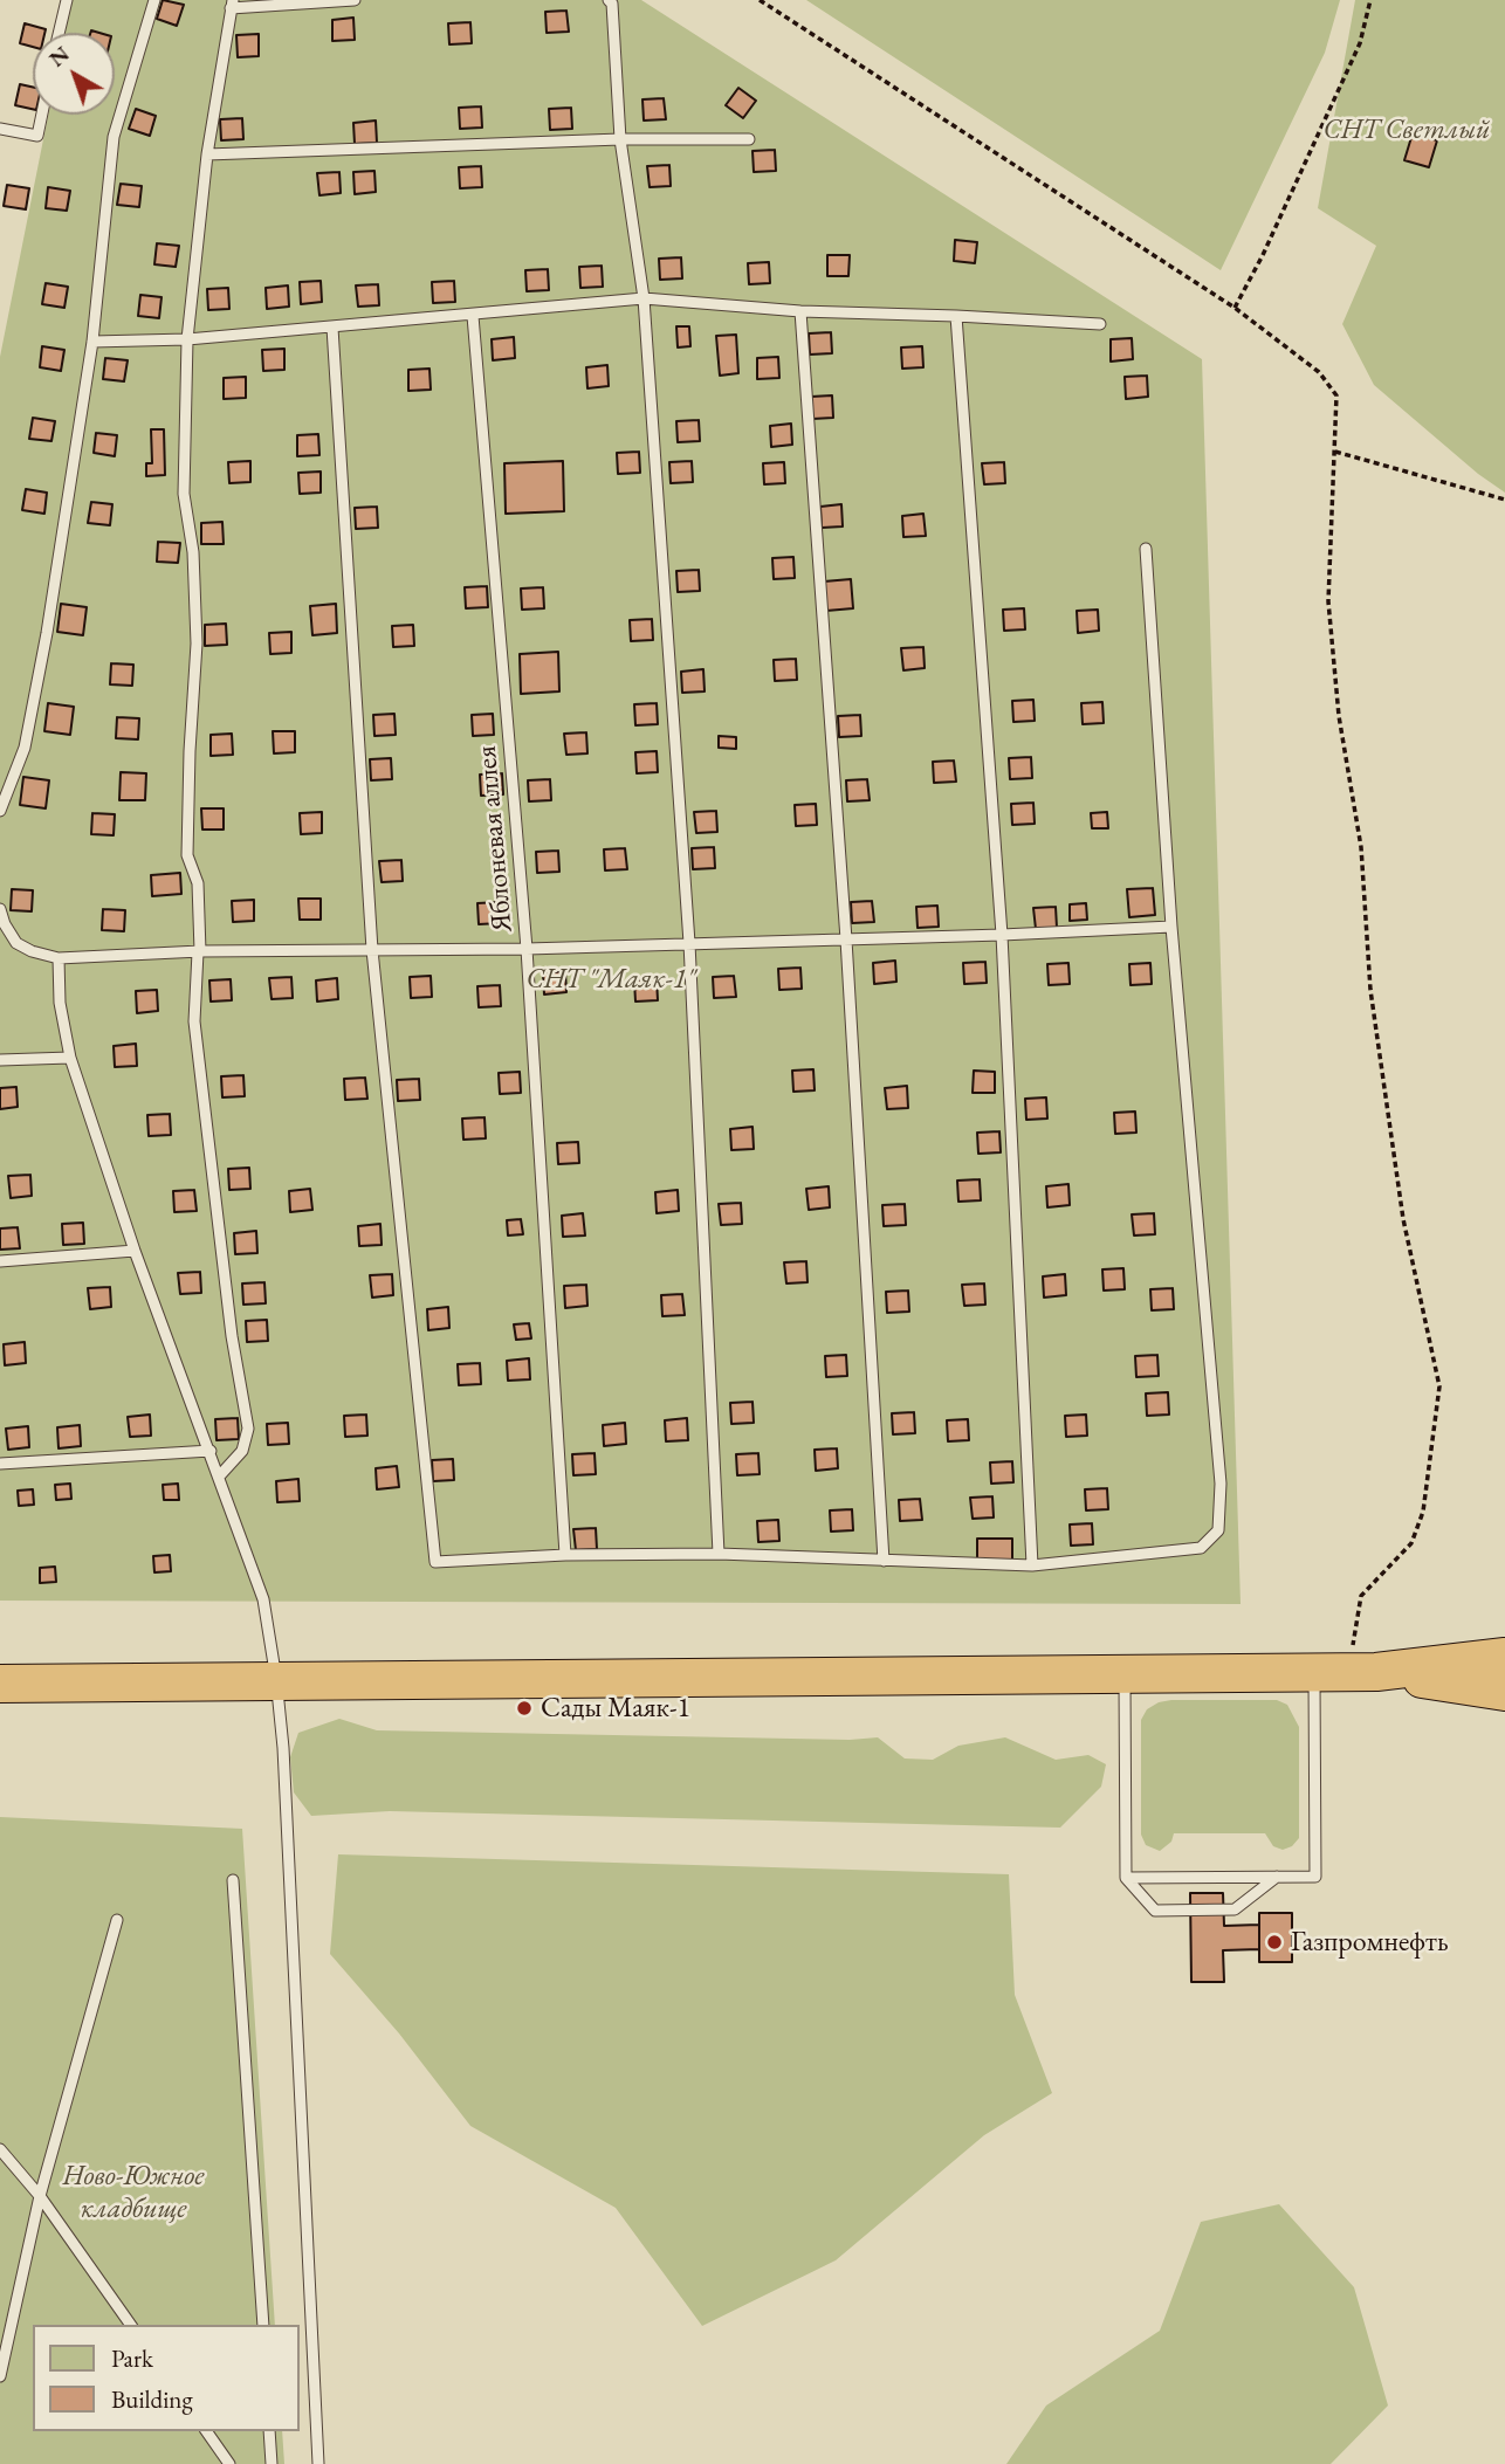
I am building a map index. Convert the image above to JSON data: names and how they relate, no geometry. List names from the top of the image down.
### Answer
{
  "streets": {
    "lane": ["Яблоневая аллея"]
  },
  "parks": ["СНТ Светлый", "СНТ \"Маяк-1\"", "Ново-Южное кладбище"],
  "places": ["Сады Маяк-1", "Газпромнефть"],
  "legend": ["Park", "Building"],
  "north": "top left"
}
